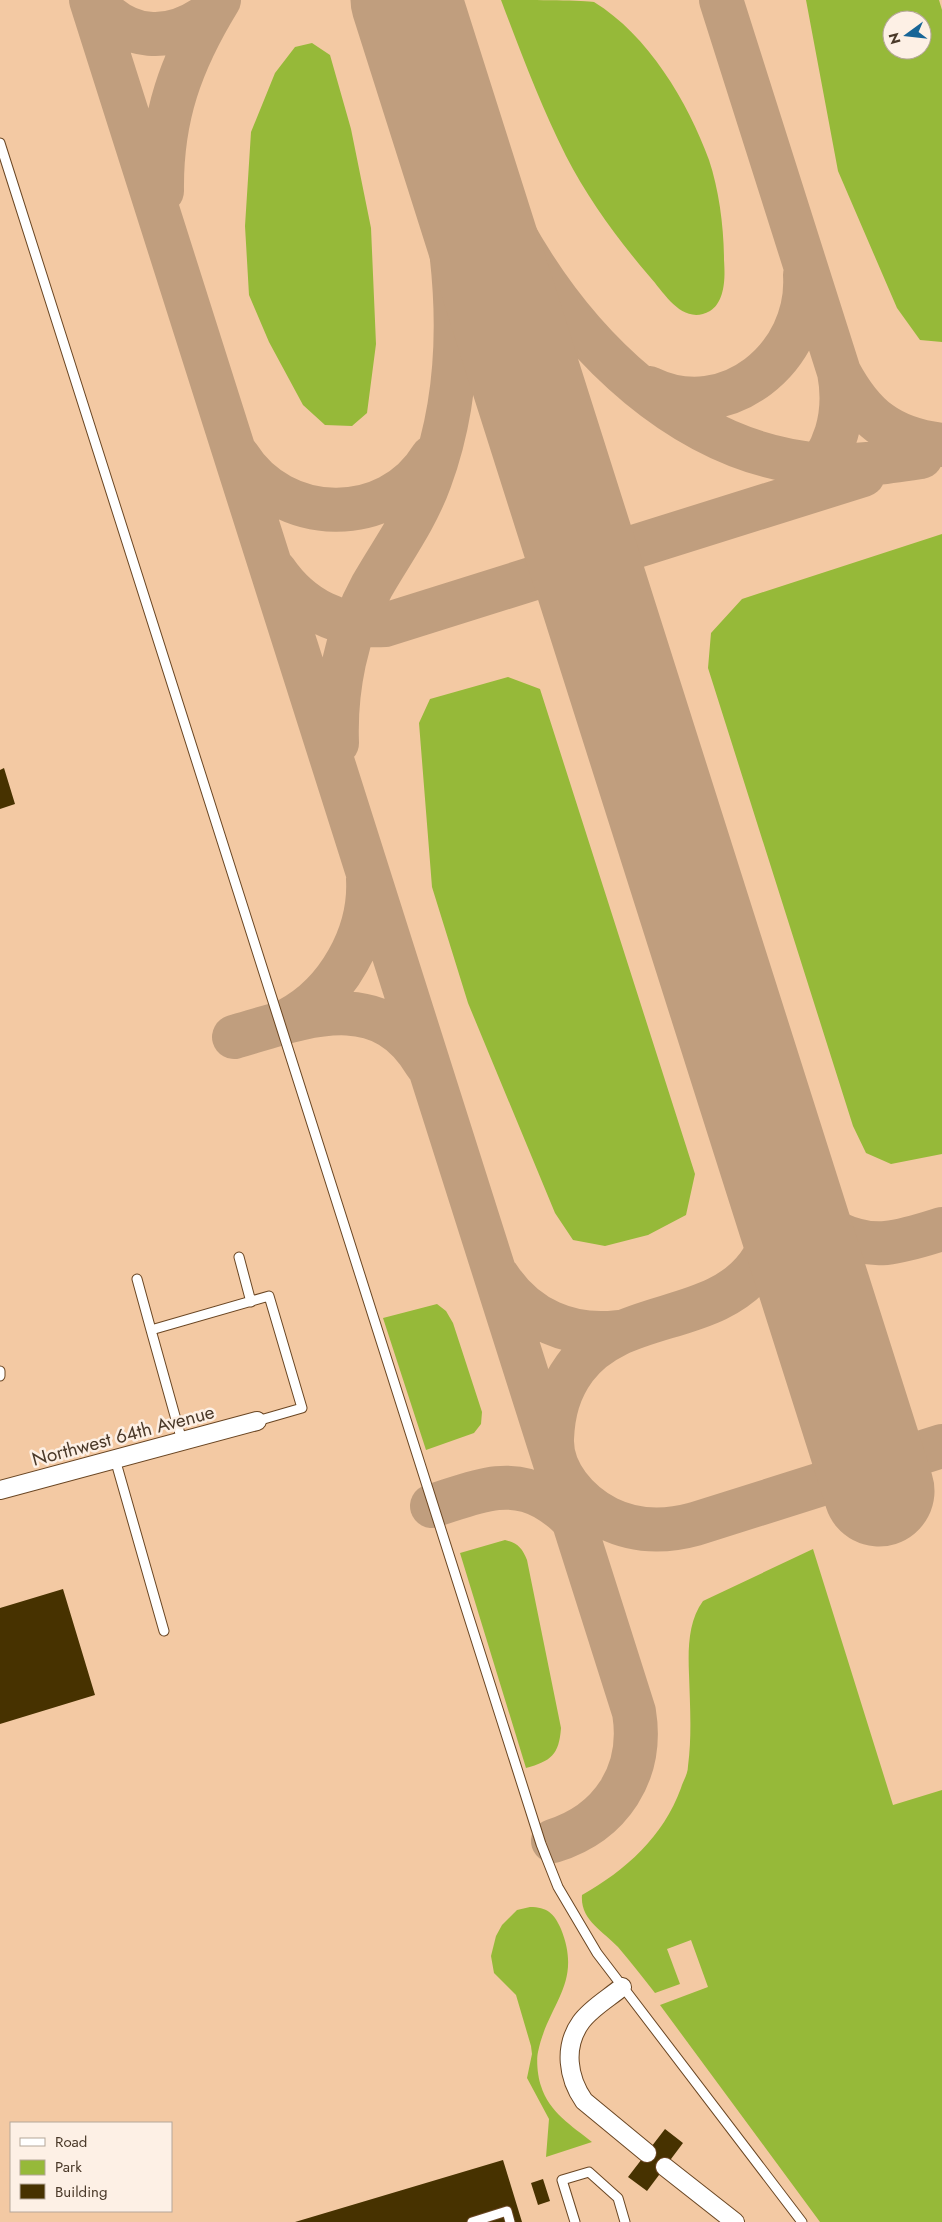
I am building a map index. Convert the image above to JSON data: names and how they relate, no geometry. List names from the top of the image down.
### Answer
{
  "streets": {
    "street": ["Northwest 64th Avenue"]
  },
  "legend": ["Road", "Park", "Building"],
  "north": "left"
}
